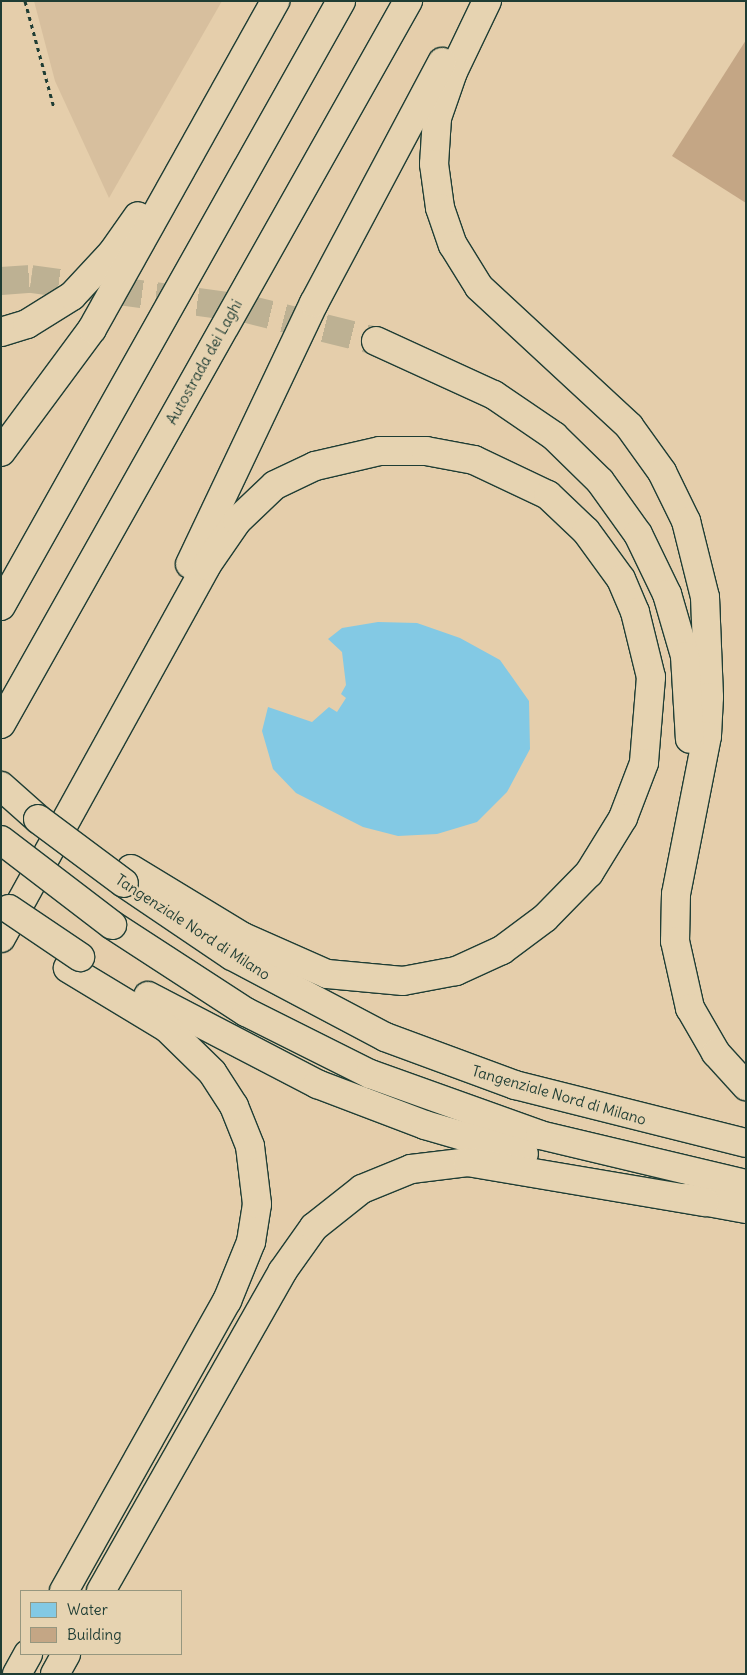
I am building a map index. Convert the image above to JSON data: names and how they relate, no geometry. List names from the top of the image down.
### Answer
{
  "streets": {
    "highway": ["Autostrada dei Laghi", "Tangenziale Nord di Milano"]
  },
  "legend": ["Water", "Building"]
}
